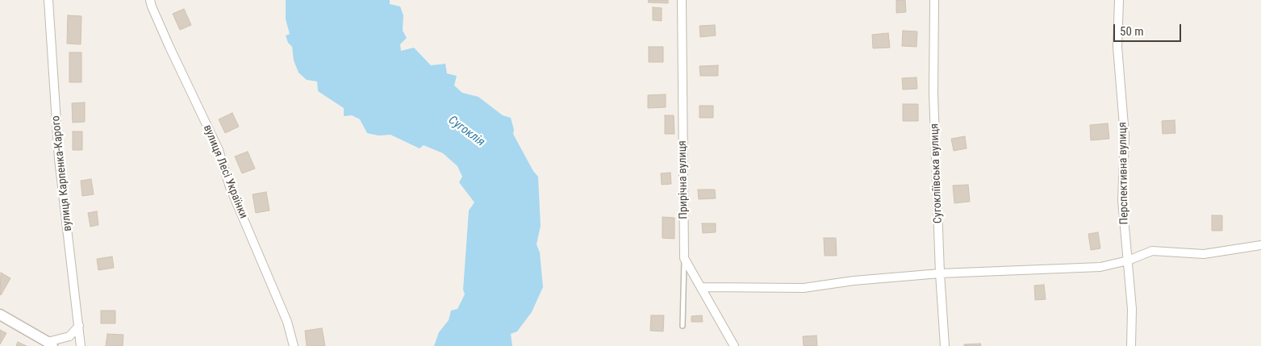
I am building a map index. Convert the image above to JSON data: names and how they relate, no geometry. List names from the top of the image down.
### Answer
{
  "streets": {
    "street": [
      "вулиця Лесі Українки",
      "вулиця Карпенка-Карого",
      "Сугокліївська вулиця",
      "Перспективна вулиця",
      "Прирічна вулиця"
    ]
  },
  "water": ["Сугоклія"],
  "scale_bar": "50 m"
}
